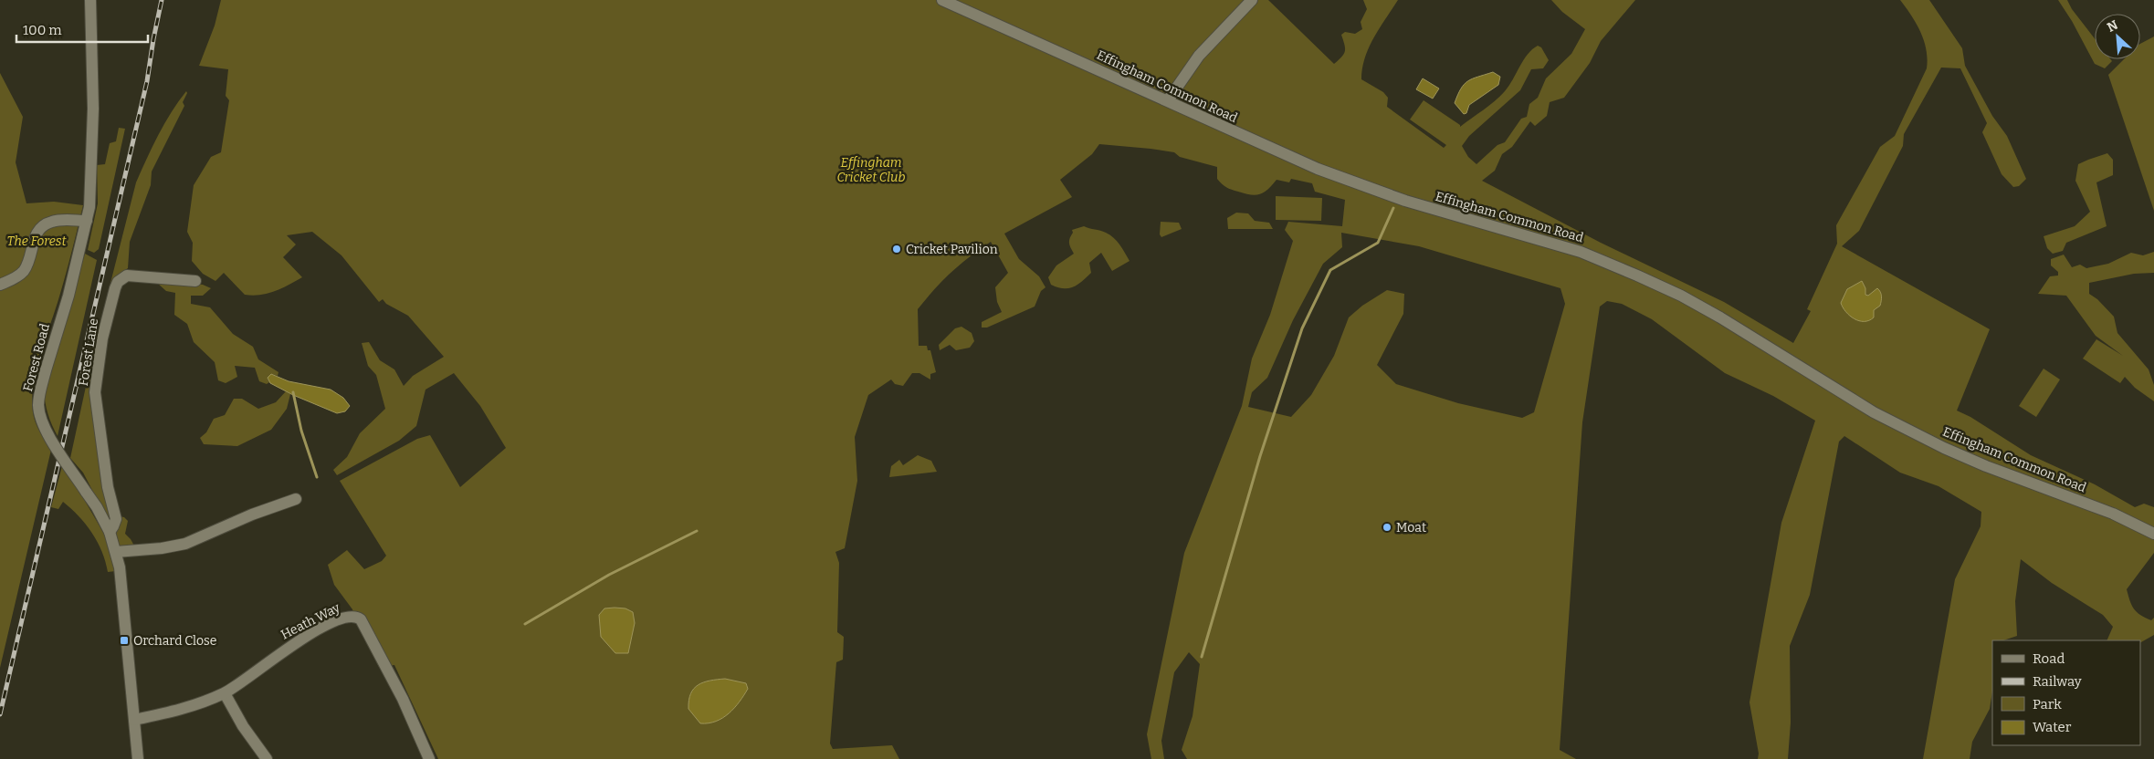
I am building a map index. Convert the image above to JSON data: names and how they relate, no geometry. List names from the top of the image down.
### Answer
{
  "streets": {
    "street": [
      "Effingham Common Road",
      "Forest Lane",
      "Forest Road",
      "Heath Way"
    ]
  },
  "crossings": [
    ["Forest Lane", "Forest Road"],
    ["Forest Road", "Heath Way"]
  ],
  "parks": ["Effingham Cricket Club", "The Forest"],
  "places": {
    "other": ["Cricket Pavilion", "Moat"],
    "transit": ["Orchard Close"]
  },
  "legend": [
    "Road",
    "Railway",
    "Park",
    "Water"
  ],
  "scale_bar": "100 m",
  "north": "top left"
}
